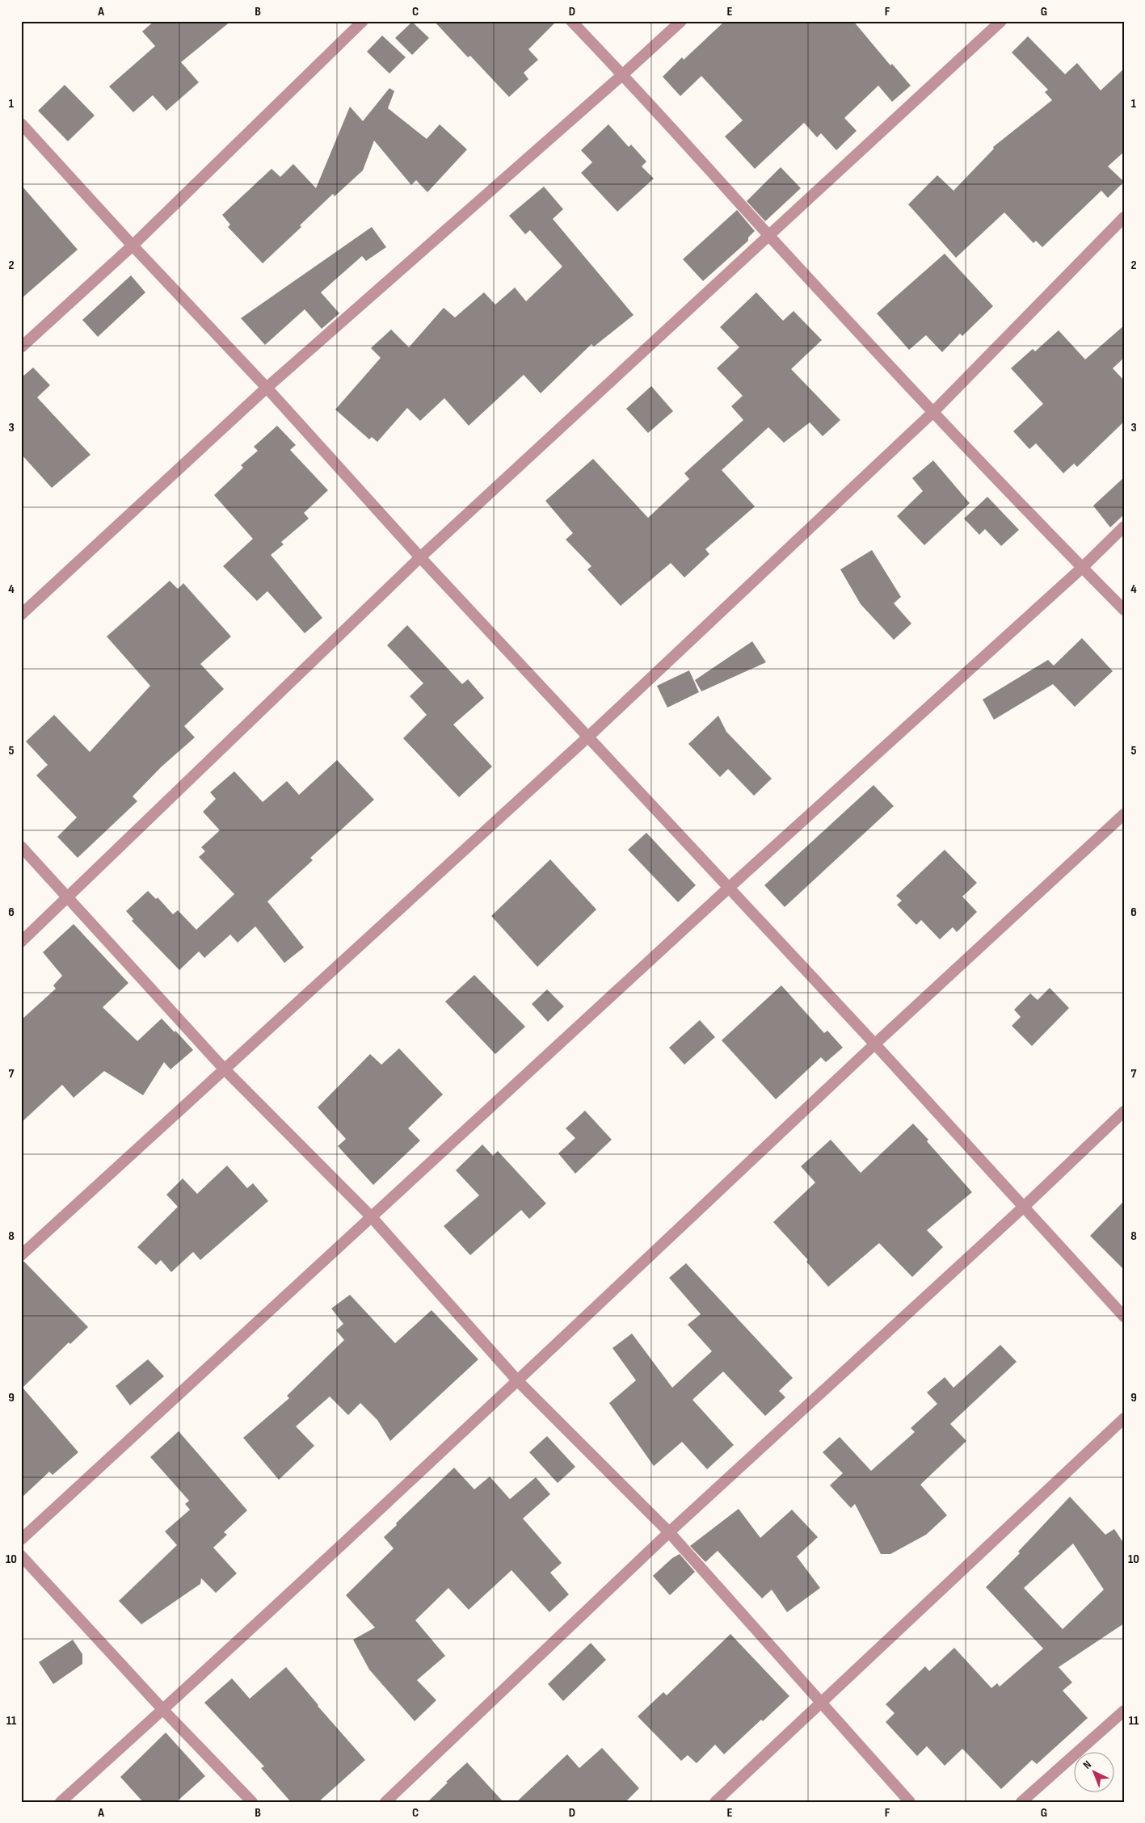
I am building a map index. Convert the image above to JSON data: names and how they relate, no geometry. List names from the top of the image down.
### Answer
{
  "north": "top left",
  "grid": {
    "columns": [
      "A",
      "B",
      "C",
      "D",
      "E",
      "F",
      "G"
    ],
    "rows": [
      "1",
      "2",
      "3",
      "4",
      "5",
      "6",
      "7",
      "8",
      "9",
      "10",
      "11"
    ]
  }
}
